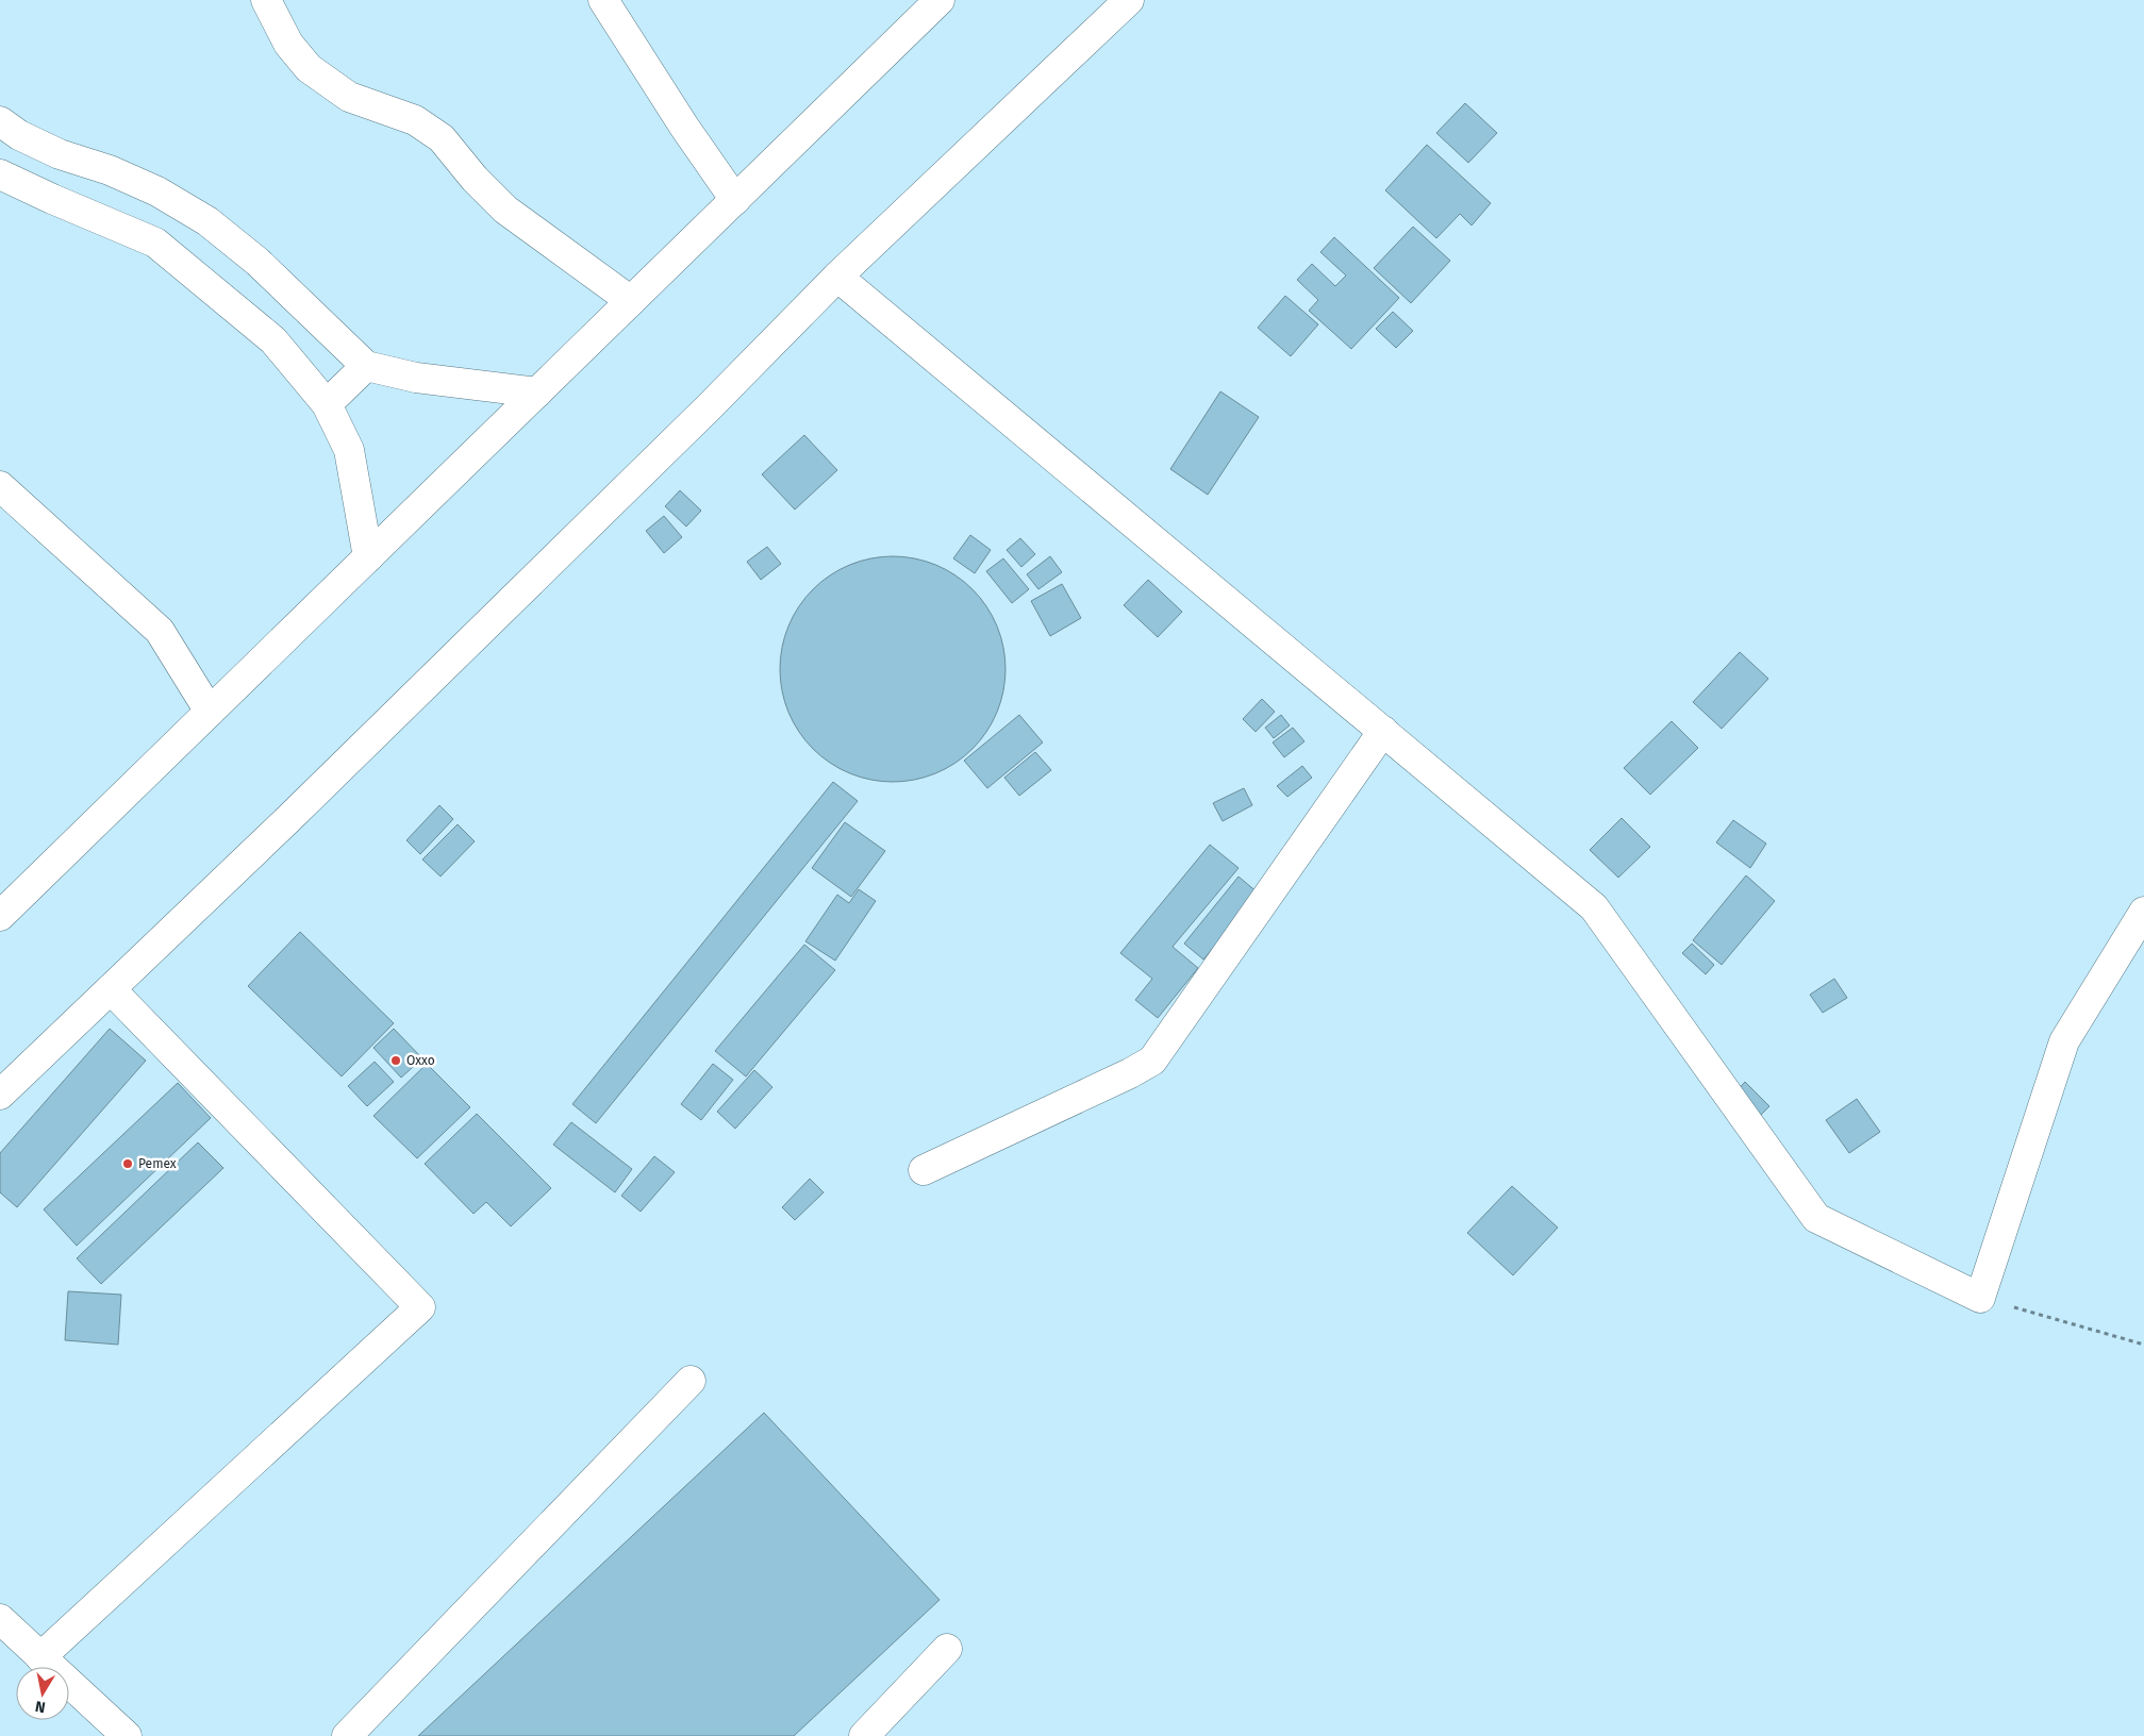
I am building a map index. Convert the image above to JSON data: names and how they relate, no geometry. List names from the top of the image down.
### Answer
{
  "places": ["Oxxo", "Pemex"],
  "north": "bottom"
}
